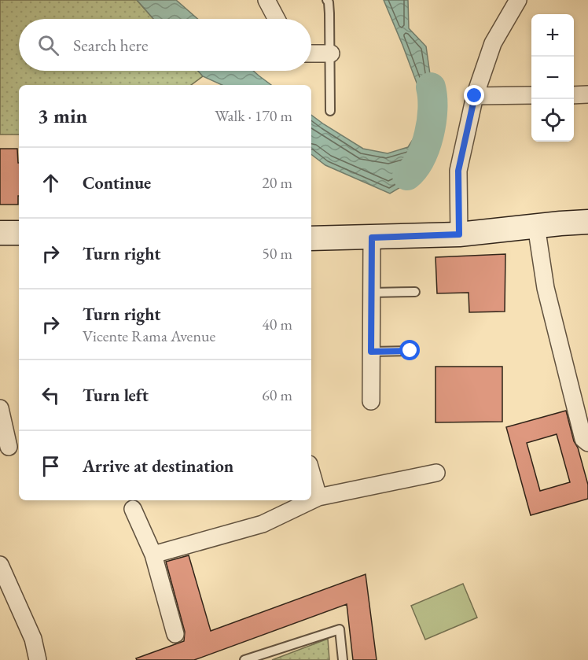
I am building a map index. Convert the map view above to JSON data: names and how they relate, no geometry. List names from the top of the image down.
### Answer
{
  "page": {
    "map_buttons": ["+", "−"],
    "search": "Search here",
    "heading": ["3 min", "Walk · 170 m"],
    "list": [
      ["Continue", "20 m"],
      ["Turn right", "50 m"],
      ["Turn right", "Vicente Rama Avenue", "40 m"],
      ["Turn left", "60 m"],
      "Arrive at destination"
    ]
  }
}
